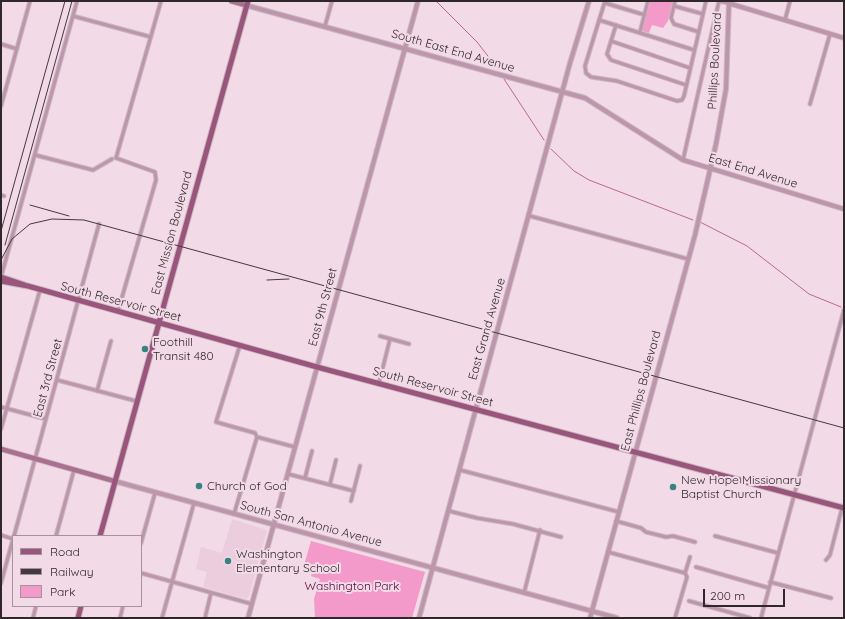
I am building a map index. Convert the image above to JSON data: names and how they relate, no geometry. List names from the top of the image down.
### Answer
{
  "streets": {
    "main road": [
      "South East End Avenue",
      "East Mission Boulevard",
      "South Reservoir Street",
      "South San Antonio Avenue"
    ],
    "street": [
      "Phillips Boulevard",
      "East End Avenue",
      "East 9th Street",
      "East Grand Avenue",
      "East 3rd Street",
      "East Phillips Boulevard"
    ]
  },
  "crossings": [
    ["South East End Avenue", "East End Avenue"],
    ["South East End Avenue", "East Mission Boulevard"],
    ["South East End Avenue", "East 9th Street"],
    ["South East End Avenue", "East Grand Avenue"],
    ["Phillips Boulevard", "East End Avenue"],
    ["Phillips Boulevard", "East Phillips Boulevard"],
    ["East End Avenue", "East Phillips Boulevard"],
    ["East Mission Boulevard", "South Reservoir Street"],
    ["East Mission Boulevard", "South San Antonio Avenue"],
    ["South Reservoir Street", "East 9th Street"],
    ["South Reservoir Street", "East Grand Avenue"],
    ["South Reservoir Street", "East 3rd Street"],
    ["South Reservoir Street", "East Phillips Boulevard"],
    ["East 9th Street", "South San Antonio Avenue"],
    ["East Grand Avenue", "South San Antonio Avenue"],
    ["East 3rd Street", "South San Antonio Avenue"],
    ["East Phillips Boulevard", "South San Antonio Avenue"]
  ],
  "parks": ["Washington Park"],
  "places": [
    "Foothill Transit 480",
    "Church of God",
    "New Hope Missionary Baptist Church",
    "Washington Elementary School"
  ],
  "legend": ["Road", "Railway", "Park"],
  "scale_bar": "200 m"
}
